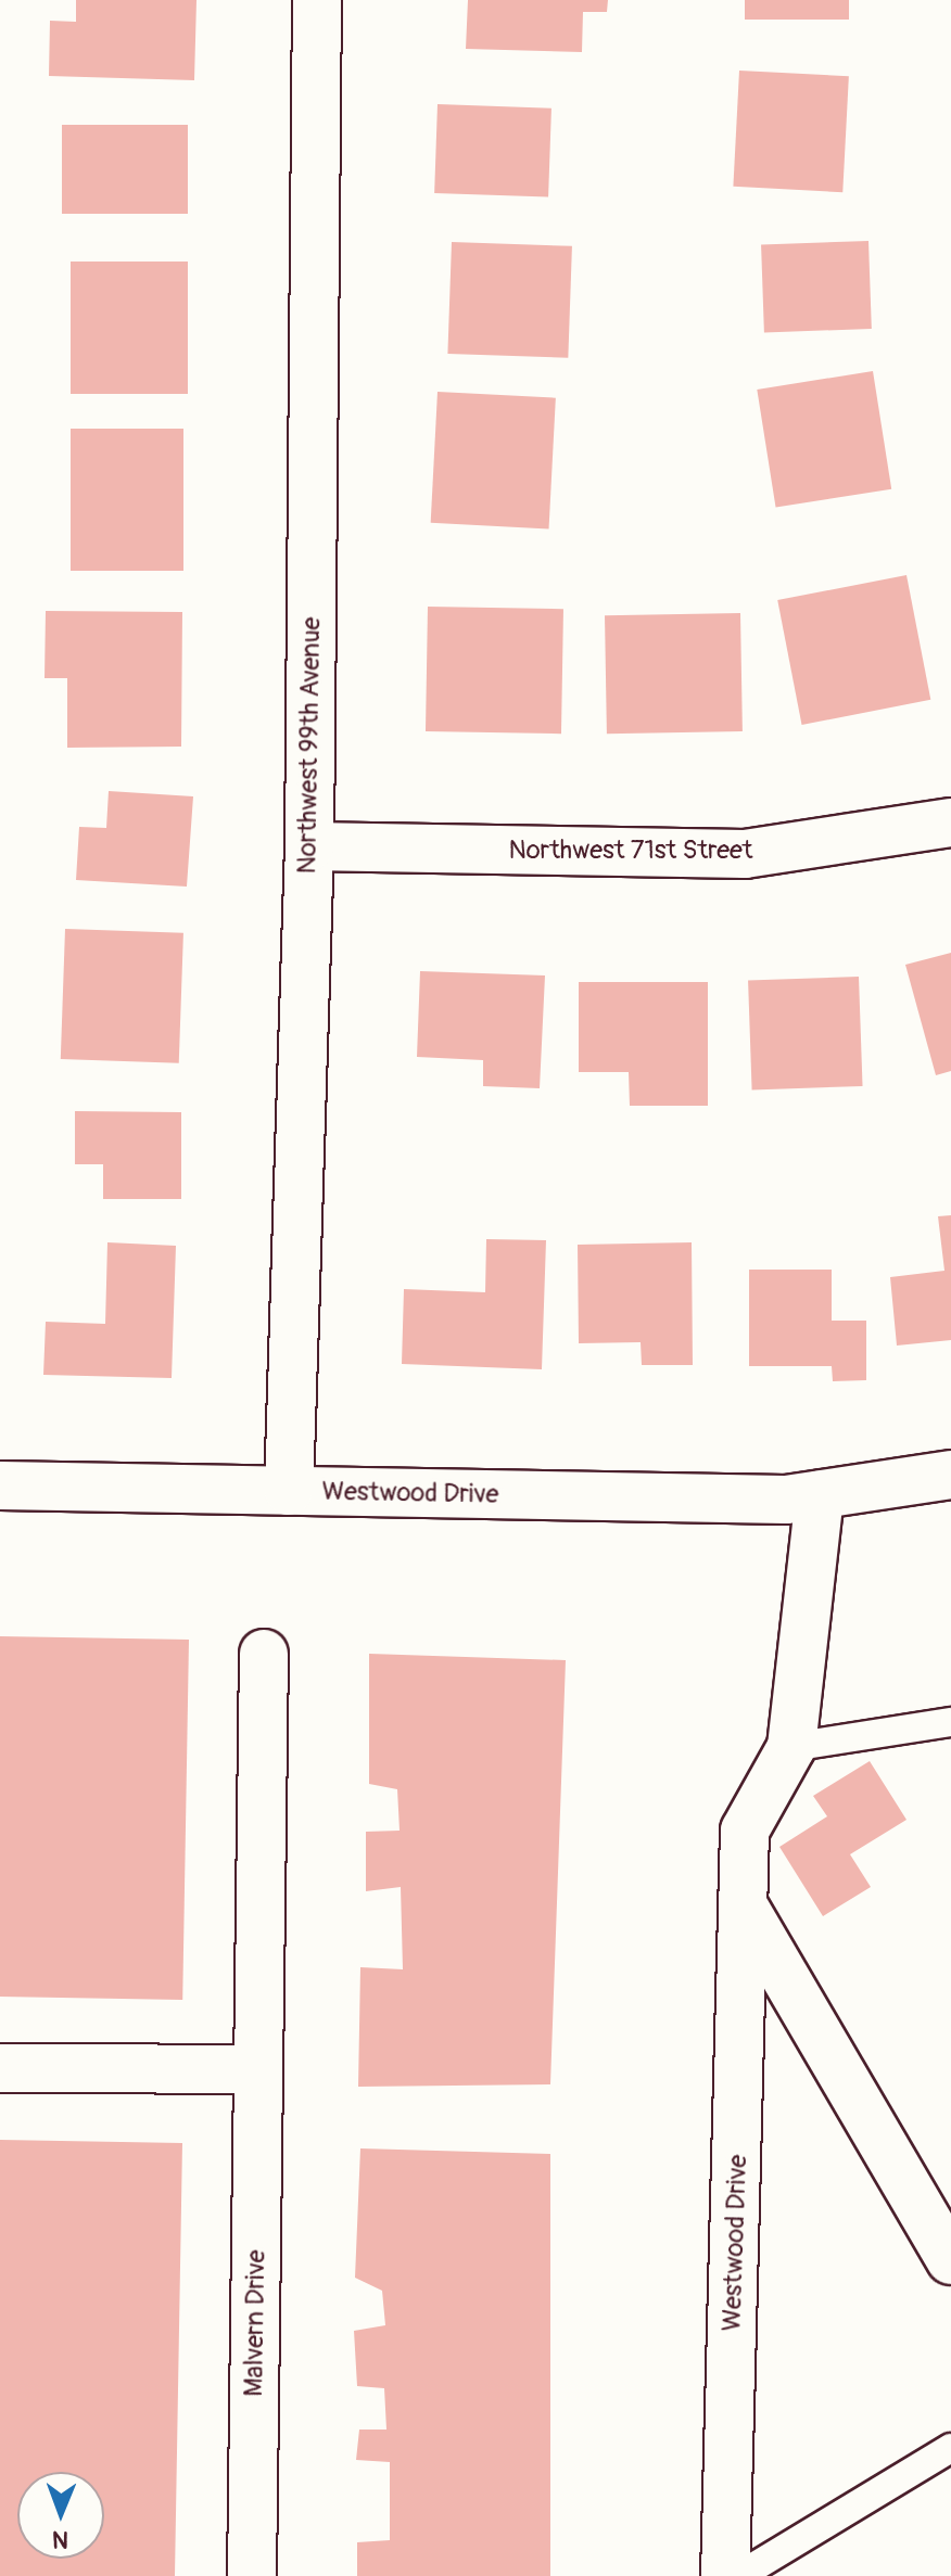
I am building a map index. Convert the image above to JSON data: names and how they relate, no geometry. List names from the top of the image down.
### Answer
{
  "streets": {
    "street": [
      "Northwest 99th Avenue",
      "Northwest 71st Street",
      "Westwood Drive",
      "Malvern Drive"
    ]
  },
  "crossings": [
    ["Northwest 99th Avenue", "Northwest 71st Street"],
    ["Northwest 99th Avenue", "Westwood Drive"]
  ],
  "north": "bottom"
}
